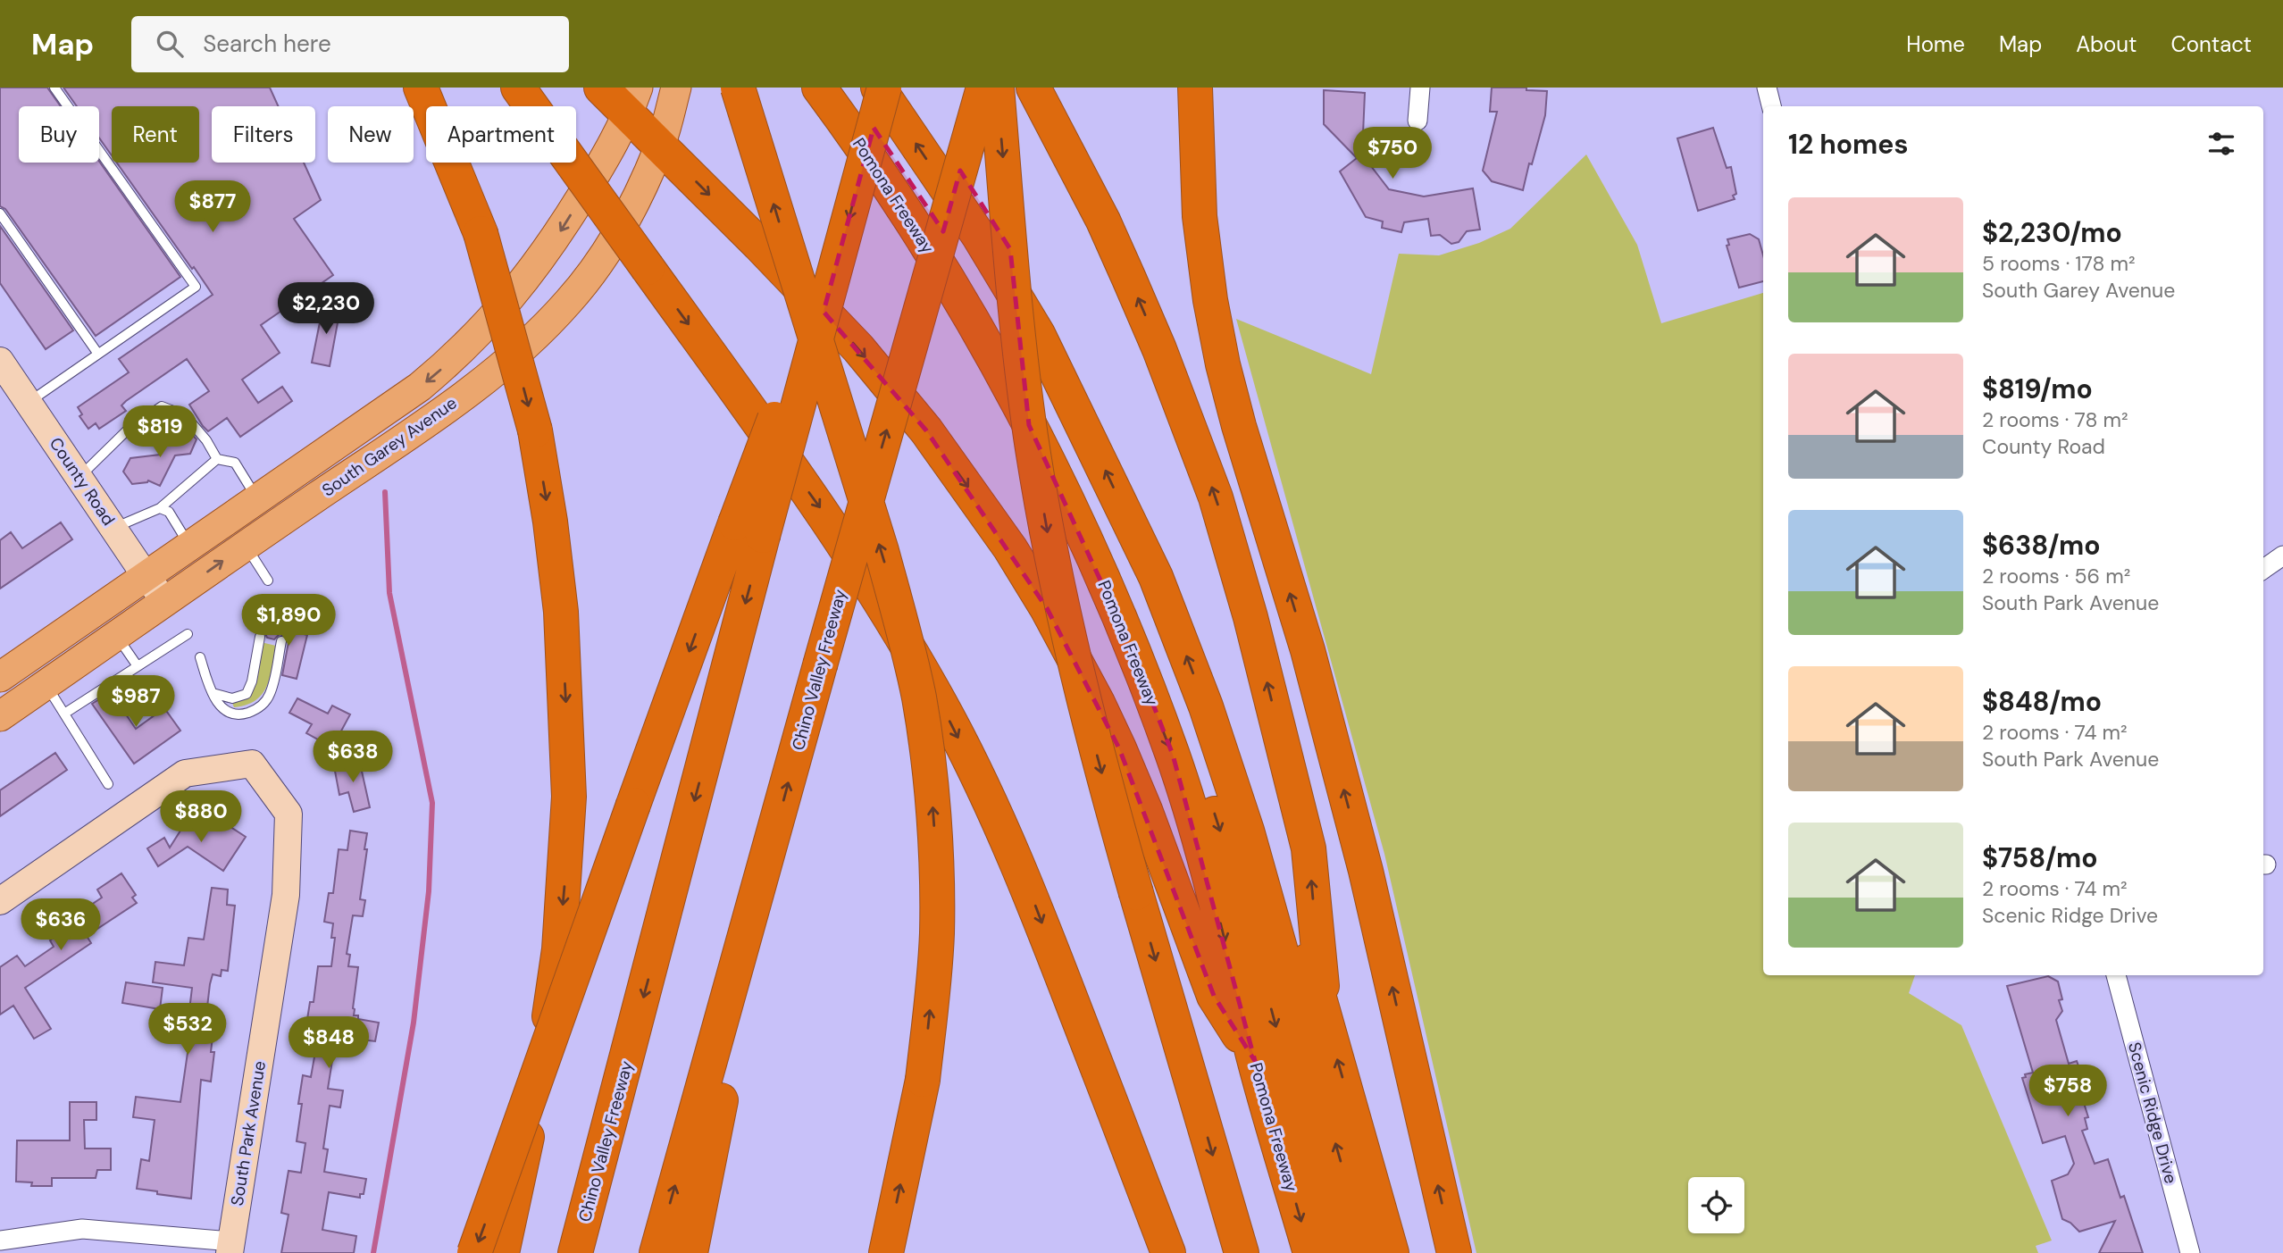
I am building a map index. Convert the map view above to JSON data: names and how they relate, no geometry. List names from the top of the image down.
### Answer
{
  "streets": {
    "highway": ["Pomona Freeway", "Chino Valley Freeway"],
    "main road": ["South Garey Avenue"],
    "street": ["County Road", "Scenic Ridge Drive", "South Park Avenue"]
  },
  "crossings": [
    ["South Garey Avenue", "County Road"]
  ],
  "page": {
    "header": "Map",
    "search": "Search here",
    "nav": [
      "Home",
      "Map",
      "About",
      "Contact"
    ],
    "chip": [
      "Buy",
      "Rent",
      "Filters",
      "New",
      "Apartment"
    ],
    "heading": "12 homes",
    "price": [
      "$750",
      "$877",
      "$2,230",
      "$819",
      "$1,890",
      "$987",
      "$638",
      "$880",
      "$636",
      "$532",
      "$848",
      "$758"
    ],
    "list": [
      {
        "name": "$2,230/mo",
        "note": "5 rooms · 178 m² · South Garey Avenue"
      },
      {
        "name": "$819/mo",
        "note": "2 rooms · 78 m² · County Road"
      },
      {
        "name": "$638/mo",
        "note": "2 rooms · 56 m² · South Park Avenue"
      },
      {
        "name": "$848/mo",
        "note": "2 rooms · 74 m² · South Park Avenue"
      },
      {
        "name": "$758/mo",
        "note": "2 rooms · 74 m² · Scenic Ridge Drive"
      }
    ]
  }
}
